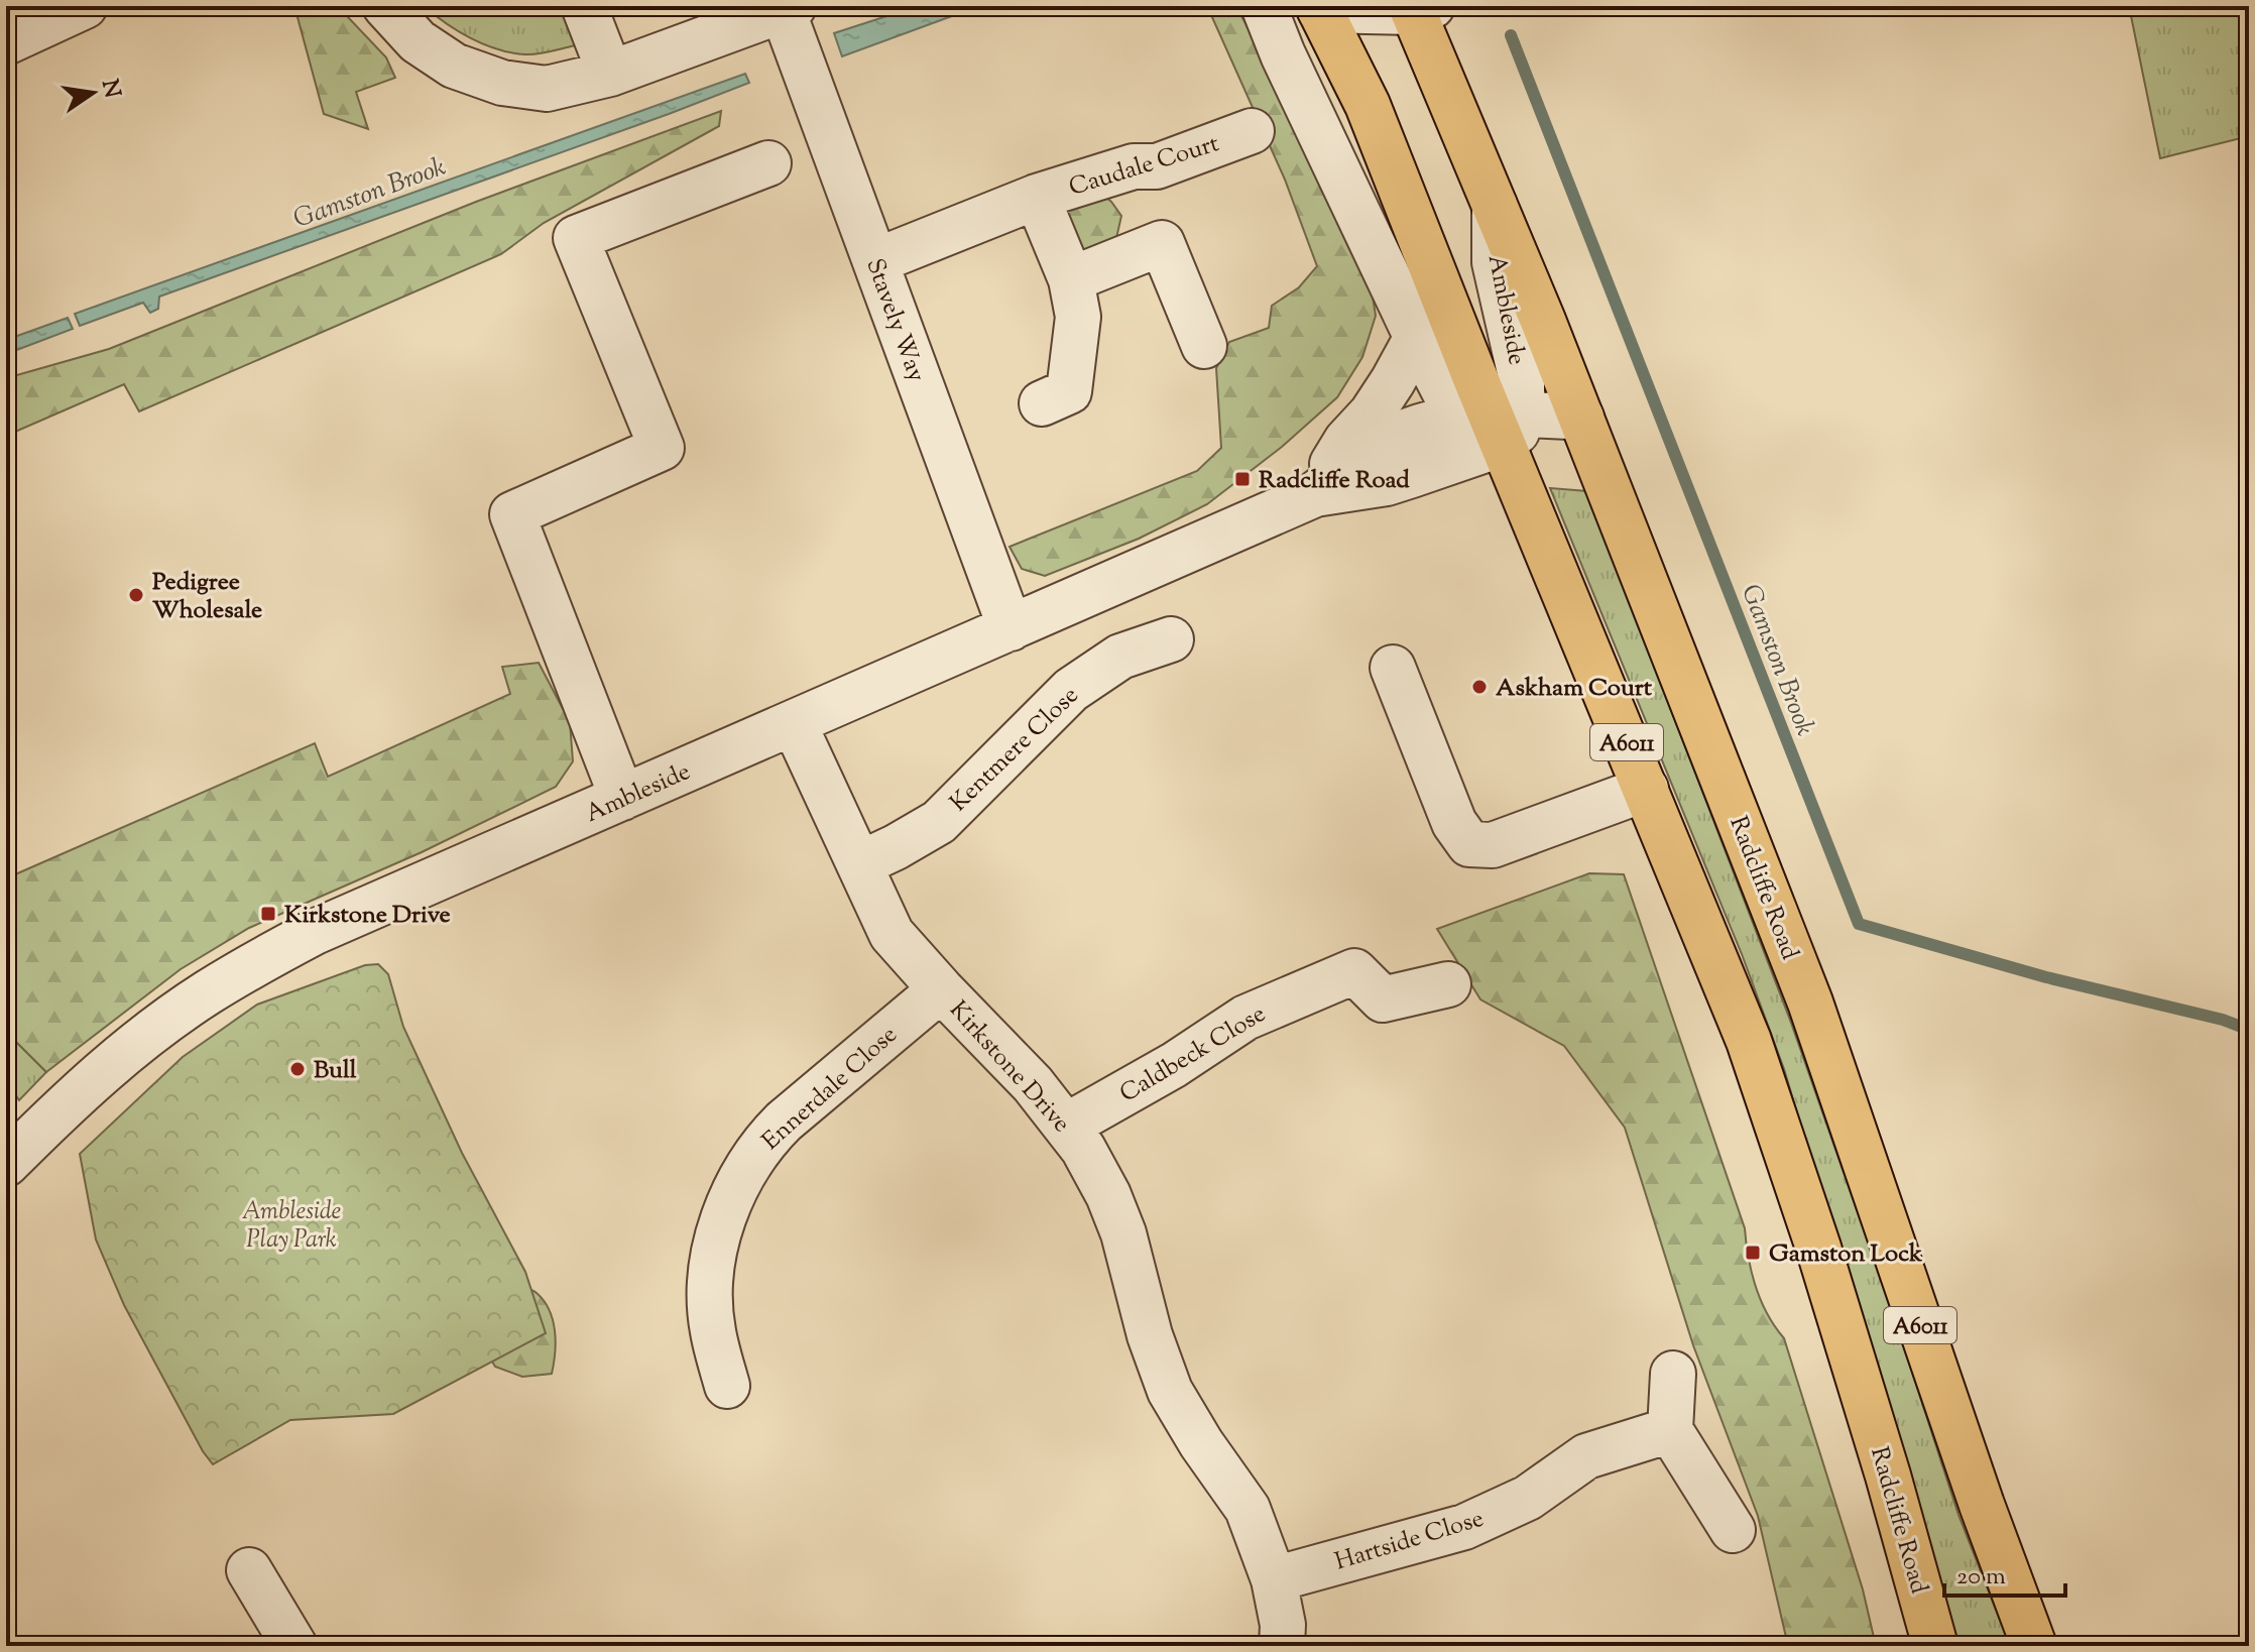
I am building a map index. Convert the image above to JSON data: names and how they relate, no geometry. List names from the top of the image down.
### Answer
{
  "streets": {
    "highway": ["A6011", "Radcliffe Road"],
    "street": [
      "Caudale Court",
      "Ambleside",
      "Stavely Way",
      "Kentmere Close",
      "Caldbeck Close",
      "Kirkstone Drive",
      "Ennerdale Close",
      "Hartside Close"
    ]
  },
  "crossings": [
    ["Caudale Court", "Stavely Way"],
    ["Ambleside", "Stavely Way"],
    ["Ambleside", "Radcliffe Road"],
    ["Ambleside", "Kirkstone Drive"],
    ["Kentmere Close", "Kirkstone Drive"],
    ["Caldbeck Close", "Kirkstone Drive"],
    ["Kirkstone Drive", "Ennerdale Close"],
    ["Kirkstone Drive", "Hartside Close"]
  ],
  "water": ["Gamston Brook"],
  "parks": ["Ambleside Play Park"],
  "places": {
    "transit": ["Radcliffe Road", "Kirkstone Drive", "Gamston Lock"],
    "other": ["Pedigree Wholesale", "Askham Court", "Bull"]
  },
  "scale_bar": "20 m",
  "north": "right"
}
